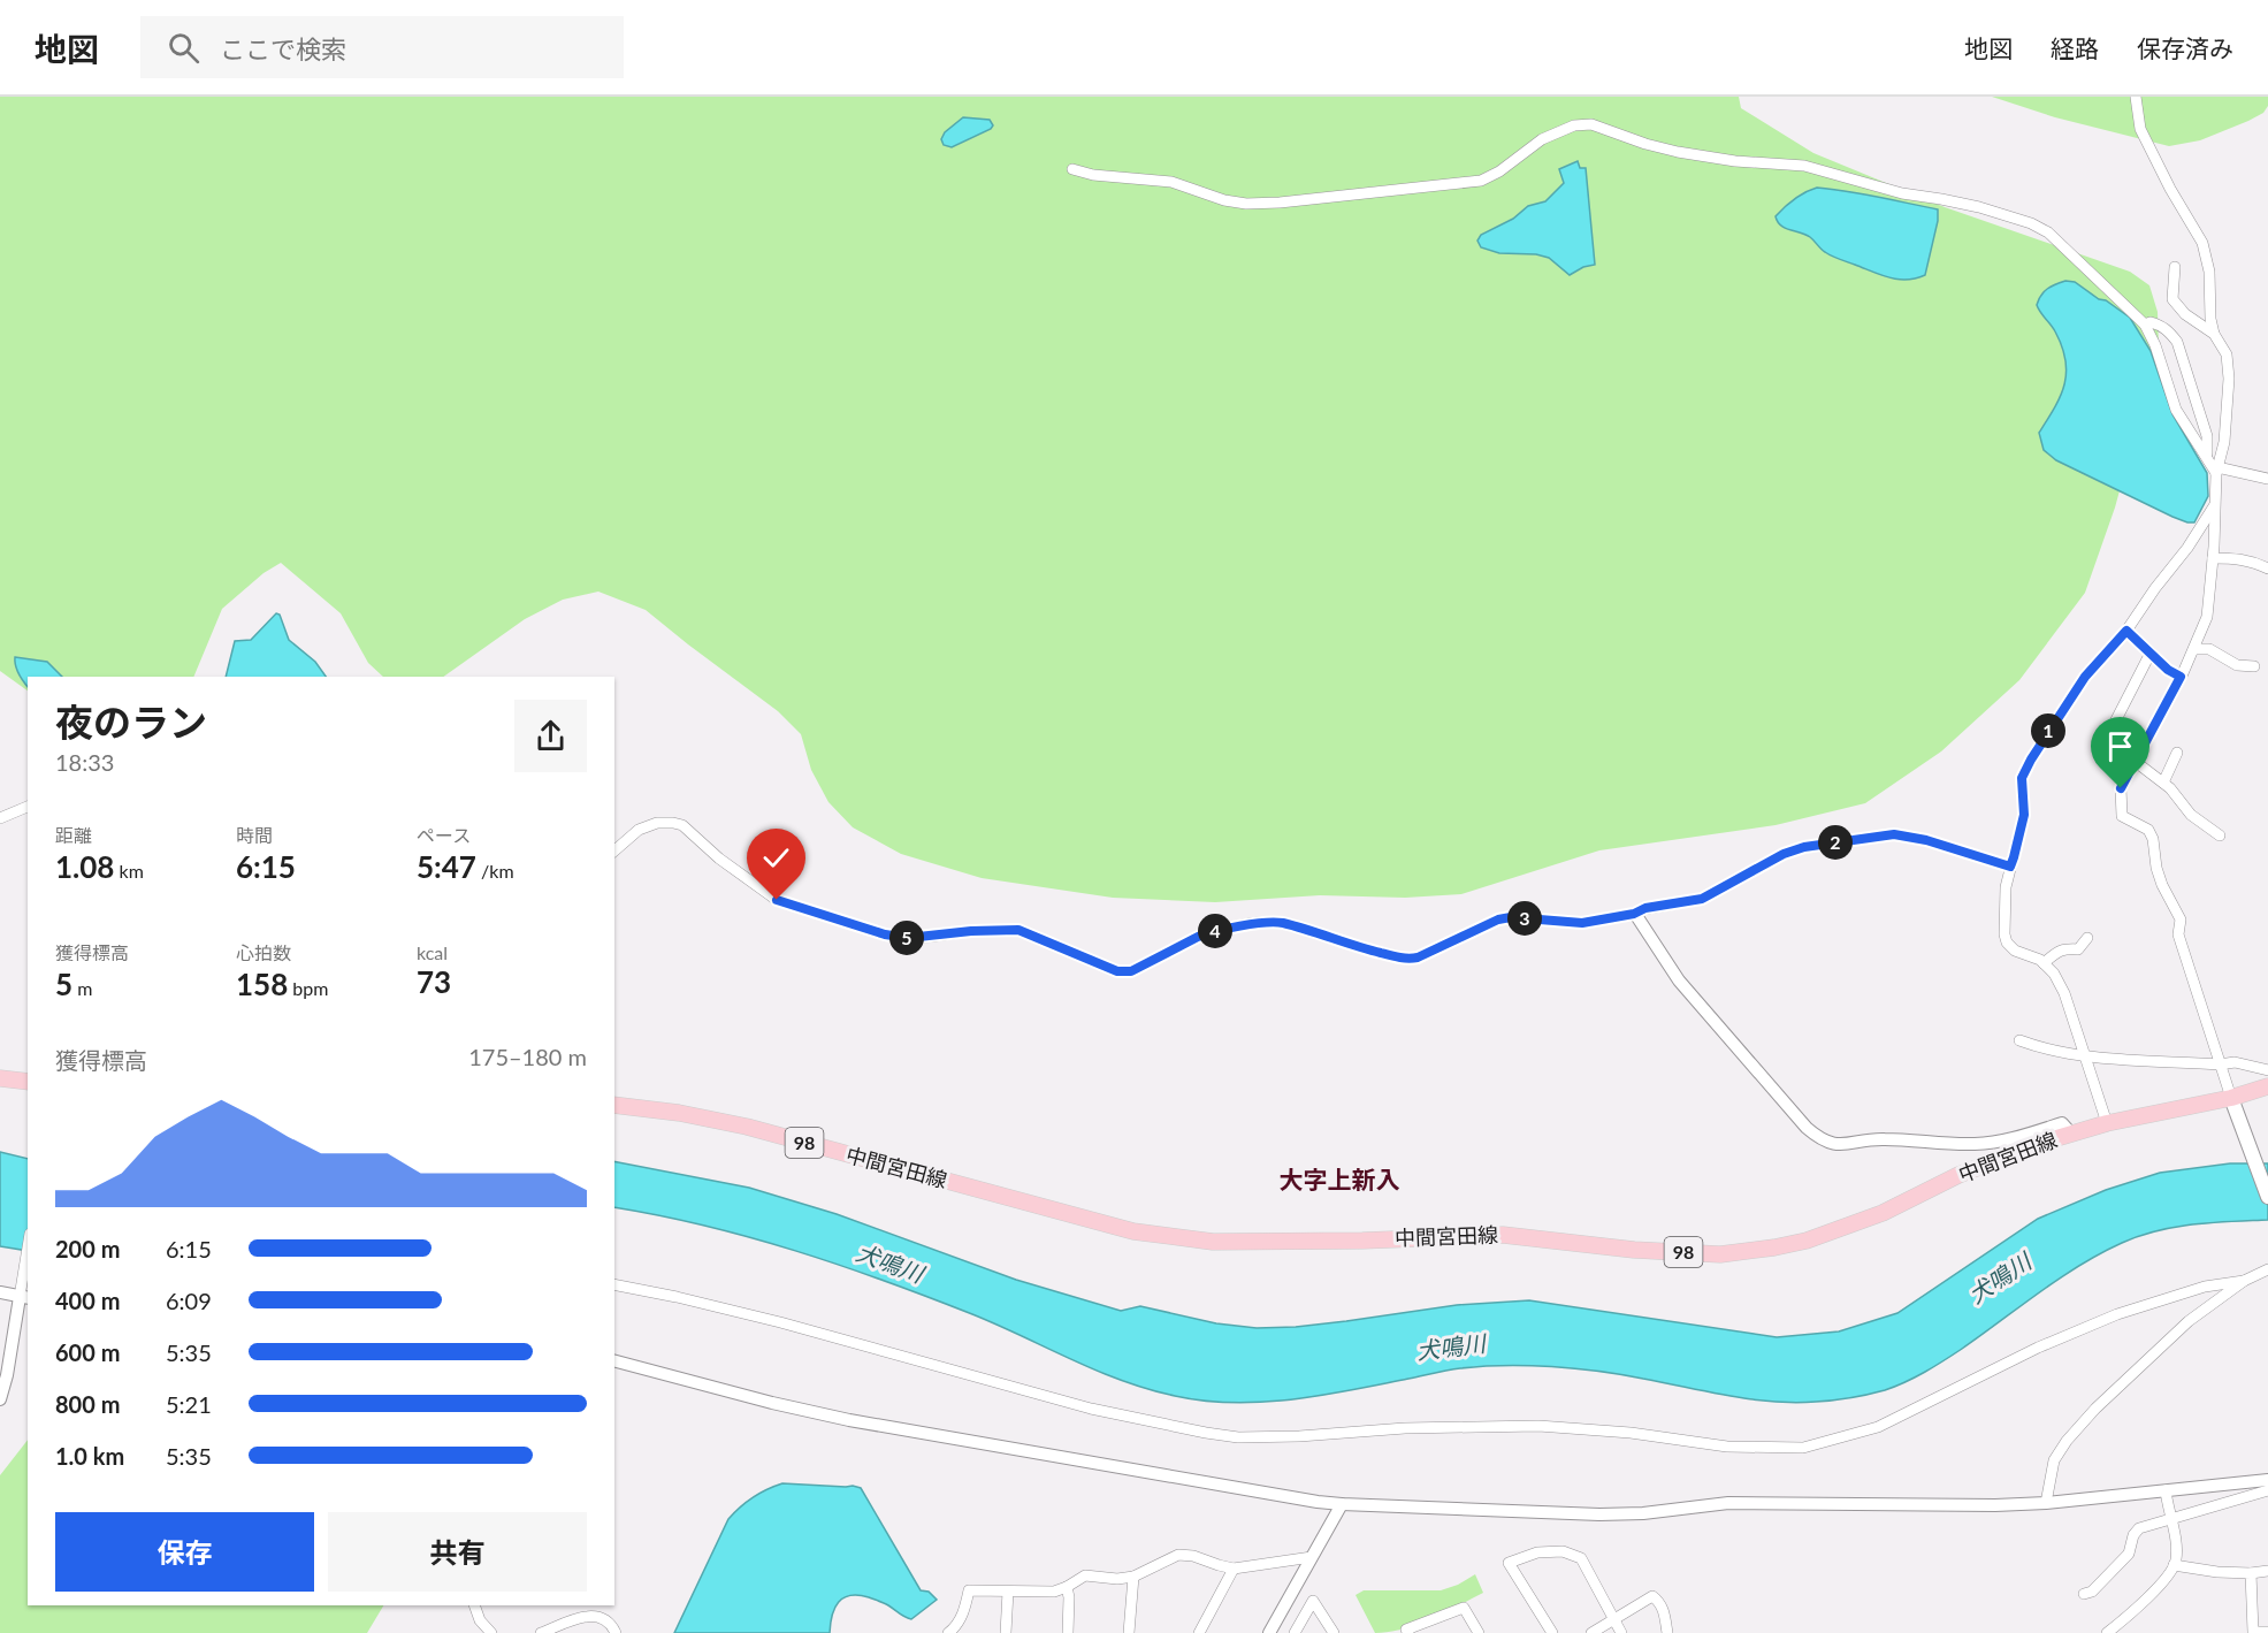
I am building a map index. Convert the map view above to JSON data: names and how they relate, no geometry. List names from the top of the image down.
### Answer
{
  "streets": {
    "main road": ["98", "中間宮田線"]
  },
  "districts": ["大字上新入"],
  "water": ["犬鳴川"],
  "page": {
    "header": "地図",
    "search": "ここで検索",
    "nav": ["地図", "経路", "保存済み"],
    "heading": ["夜のラン", "18:33"],
    "pins": [
      "1",
      "2",
      "3",
      "4",
      "5"
    ],
    "stats": [
      ["距離", "1.08 km"],
      ["時間", "6:15"],
      ["ペース", "5:47 /km"],
      ["獲得標高", "5 m"],
      ["心拍数", "158 bpm"],
      ["kcal", "73"]
    ],
    "chart": ["獲得標高", "175–180 m"],
    "list": [
      {
        "name": "200 m",
        "note": "6:15"
      },
      {
        "name": "400 m",
        "note": "6:09"
      },
      {
        "name": "600 m",
        "note": "5:35"
      },
      {
        "name": "800 m",
        "note": "5:21"
      },
      {
        "name": "1.0 km",
        "note": "5:35"
      }
    ],
    "buttons": ["保存", "共有"]
  }
}
